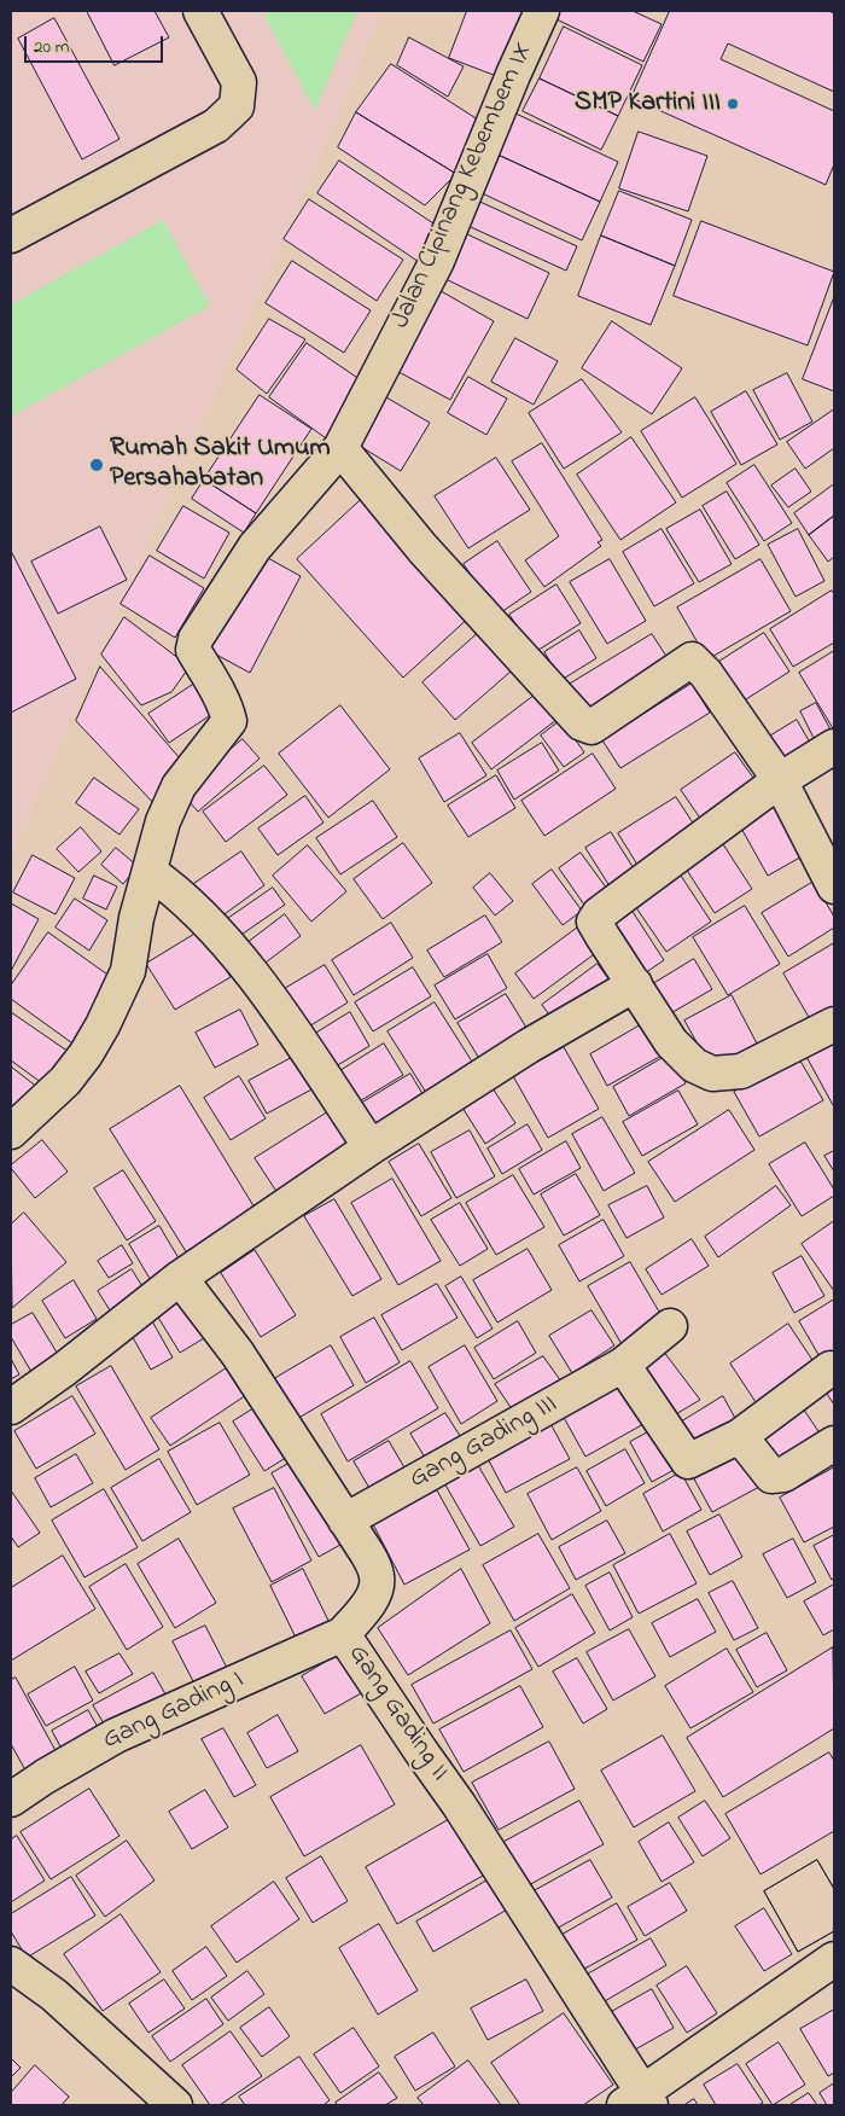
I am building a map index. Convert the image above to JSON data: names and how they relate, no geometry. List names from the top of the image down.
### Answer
{
  "streets": {
    "street": [
      "Jalan Cipinang Kebembem IX",
      "Gang Gading III",
      "Gang Gading I",
      "Gang Gading II"
    ]
  },
  "crossings": [
    ["Gang Gading III", "Gang Gading II"],
    ["Gang Gading I", "Gang Gading II"]
  ],
  "places": ["SMP Kartini III", "Rumah Sakit Umum Persahabatan"],
  "scale_bar": "20 m"
}
